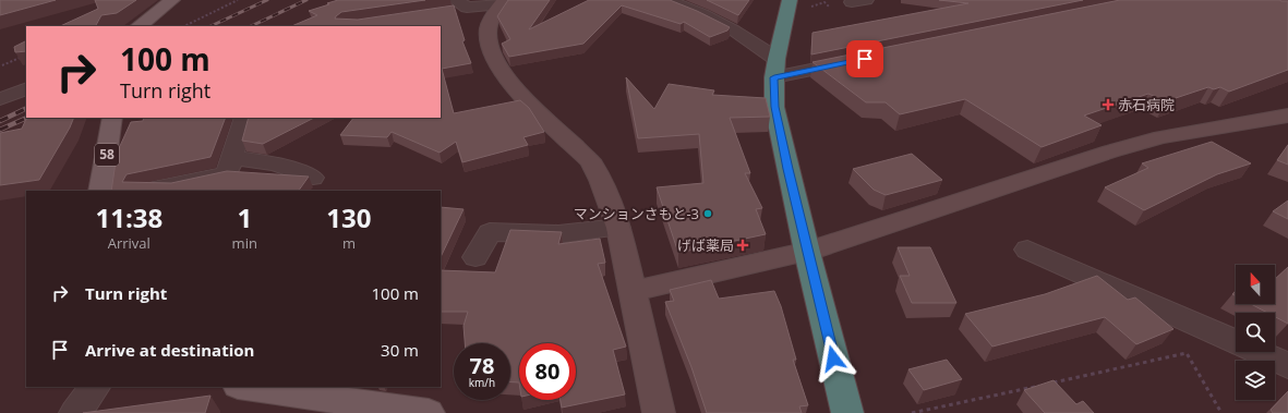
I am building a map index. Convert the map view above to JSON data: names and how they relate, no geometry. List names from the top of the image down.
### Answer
{
  "streets": {
    "main road": ["58"]
  },
  "places": {
    "health": ["赤石病院", "げば薬局"],
    "other": ["マンションさもと-3"]
  },
  "north": "top",
  "page": {
    "turn": ["100 m", "Turn right"],
    "eta": [
      "11:38",
      "Arrival",
      "1",
      "min",
      "130",
      "m"
    ],
    "list": [
      {
        "name": "Turn right",
        "value": "100 m"
      },
      {
        "name": "Arrive at destination",
        "value": "30 m"
      }
    ],
    "speed": "78 km/h",
    "limit": "80"
  }
}
